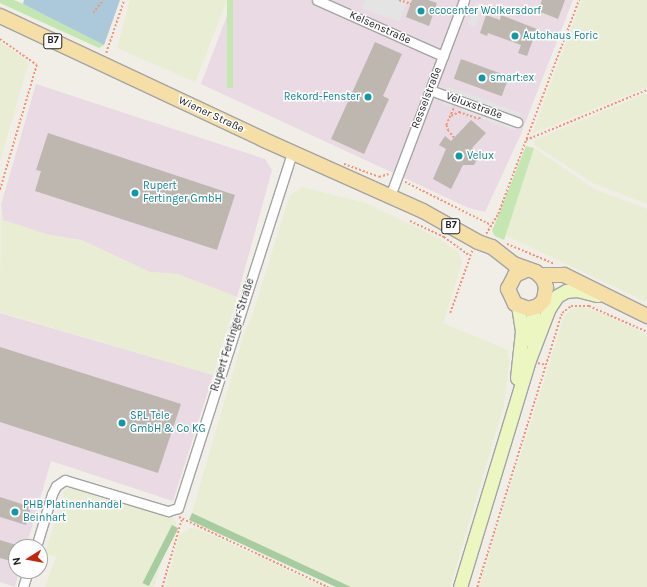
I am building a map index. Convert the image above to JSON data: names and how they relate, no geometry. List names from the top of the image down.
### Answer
{
  "streets": {
    "main road": ["B7", "Wiener Straße"],
    "street": [
      "Kelsenstraße",
      "Resselstraße",
      "Veluxstraße",
      "Rupert Fertinger-Straße"
    ]
  },
  "crossings": [
    ["Kelsenstraße", "Resselstraße"],
    ["B7", "Wiener Straße"],
    ["Resselstraße", "Veluxstraße"],
    ["Resselstraße", "Wiener Straße"],
    ["Wiener Straße", "Rupert Fertinger-Straße"]
  ],
  "places": [
    "ecocenter Wolkersdorf",
    "Autohaus Foric",
    "smart:ex",
    "Rekord-Fenster",
    "Velux",
    "Rupert Fertinger GmbH",
    "SPL Tele GmbH & Co KG",
    "PHB Platinenhandel Beinhart"
  ],
  "north": "left"
}
